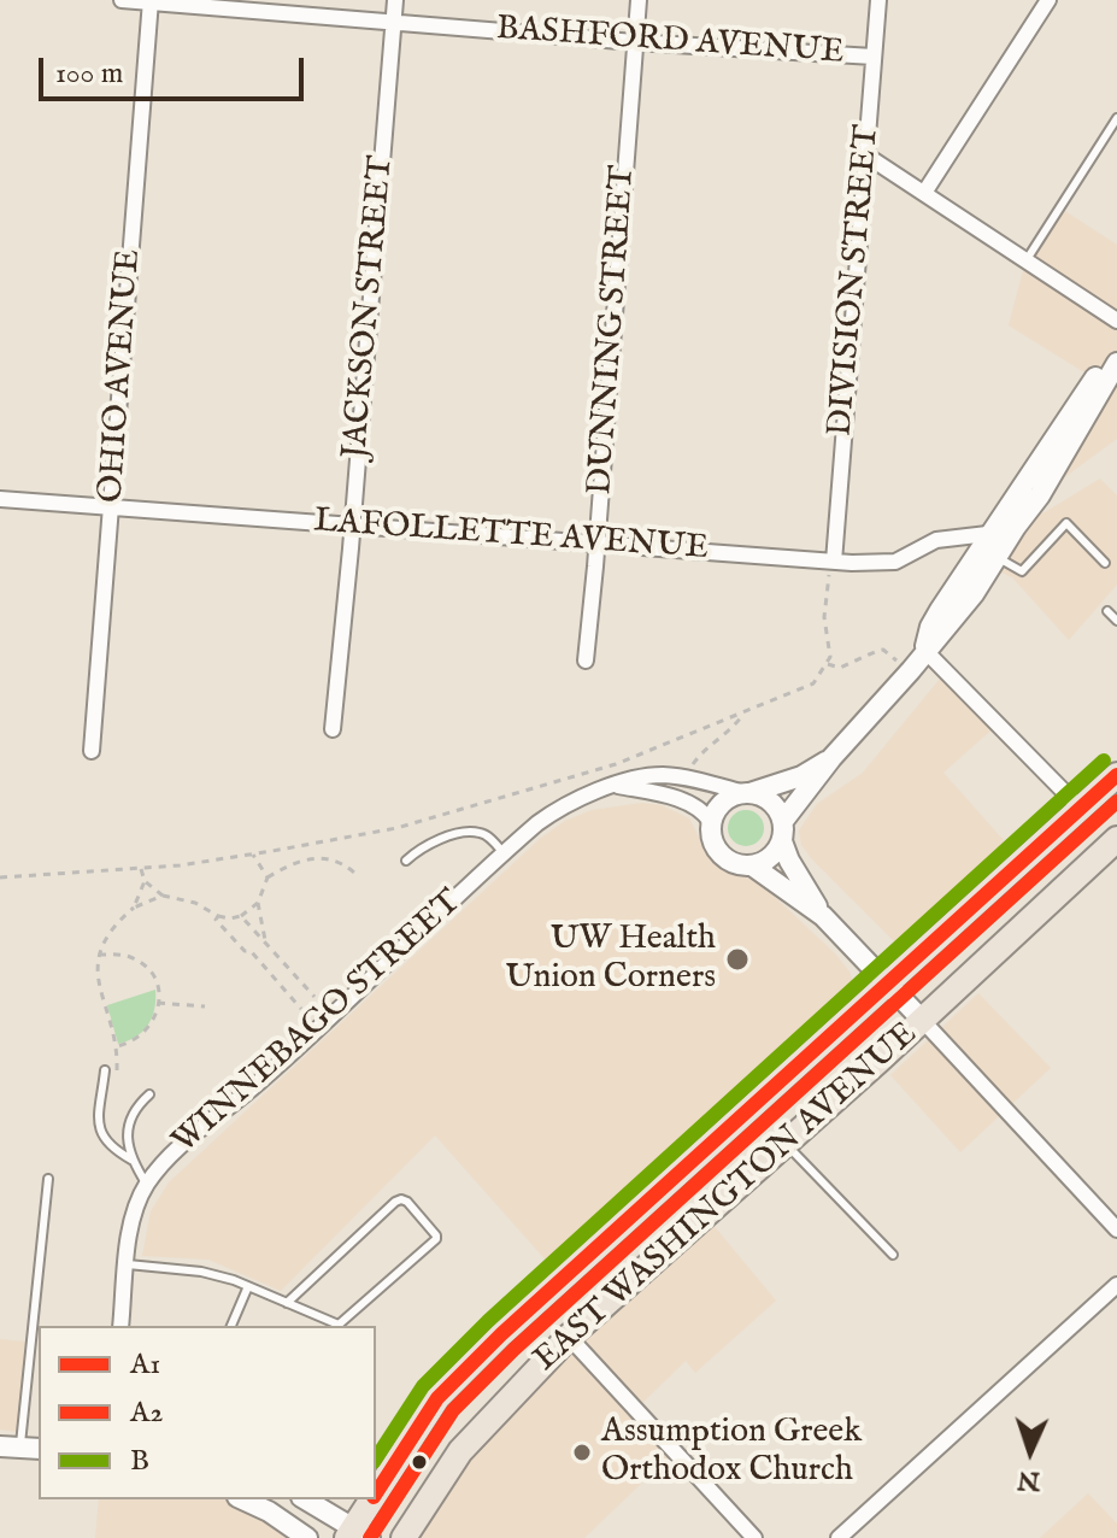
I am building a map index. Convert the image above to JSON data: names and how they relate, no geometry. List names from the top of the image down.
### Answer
{
  "streets": {
    "main road": ["EAST WASHINGTON AVENUE"],
    "street": [
      "BASHFORD AVENUE",
      "DIVISION STREET",
      "JACKSON STREET",
      "DUNNING STREET",
      "OHIO AVENUE",
      "LAFOLLETTE AVENUE",
      "WINNEBAGO STREET"
    ]
  },
  "crossings": [
    ["BASHFORD AVENUE", "DIVISION STREET"],
    ["BASHFORD AVENUE", "JACKSON STREET"],
    ["BASHFORD AVENUE", "DUNNING STREET"],
    ["BASHFORD AVENUE", "OHIO AVENUE"],
    ["DIVISION STREET", "LAFOLLETTE AVENUE"],
    ["JACKSON STREET", "LAFOLLETTE AVENUE"],
    ["DUNNING STREET", "LAFOLLETTE AVENUE"],
    ["OHIO AVENUE", "LAFOLLETTE AVENUE"]
  ],
  "places": ["UW Health Union Corners", "Assumption Greek Orthodox Church"],
  "lines": ["transit line B", "transit line A1", "transit line A2"],
  "legend": ["A1", "A2", "B"],
  "scale_bar": "100 m",
  "north": "bottom"
}
